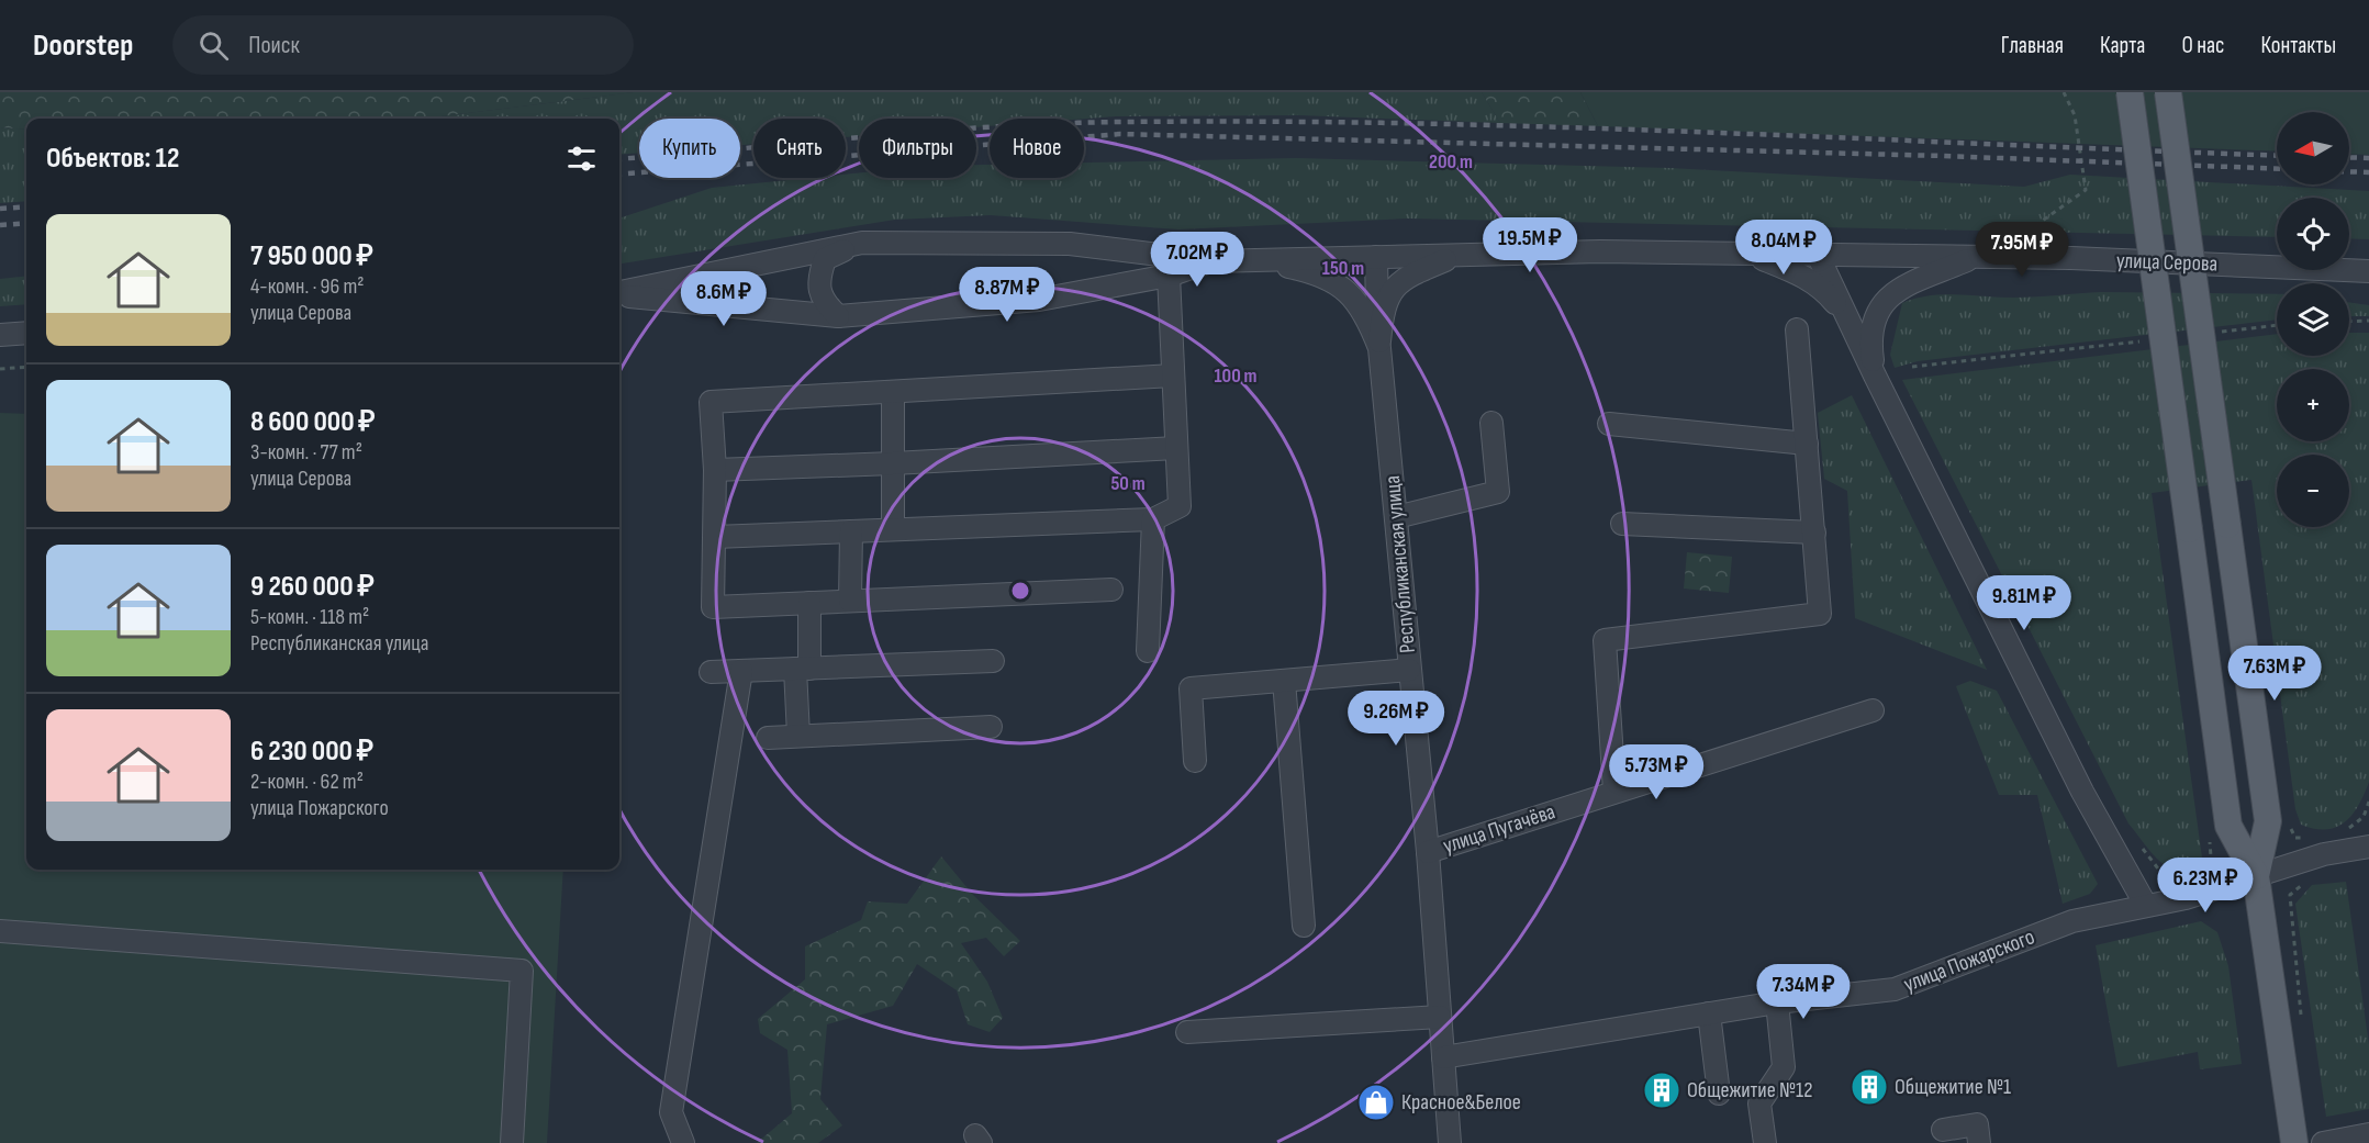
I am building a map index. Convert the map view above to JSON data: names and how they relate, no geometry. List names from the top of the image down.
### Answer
{
  "streets": {
    "street": [
      "улица Серова",
      "Республиканская улица",
      "улица Пугачёва",
      "улица Пожарского"
    ]
  },
  "crossings": [
    ["улица Серова", "Республиканская улица"],
    ["Республиканская улица", "улица Пугачёва"],
    ["Республиканская улица", "улица Пожарского"]
  ],
  "places": {
    "building": ["Общежитие №1", "Общежитие №12"],
    "shop": ["Красное&Белое"]
  },
  "north": "left",
  "page": {
    "header": "Doorstep",
    "search": "Поиск",
    "nav": [
      "Главная",
      "Карта",
      "О нас",
      "Контакты"
    ],
    "map_buttons": ["+", "−"],
    "chip": [
      "Купить",
      "Снять",
      "Фильтры",
      "Новое"
    ],
    "heading": "Объектов: 12",
    "list": [
      {
        "name": "7 950 000 ₽",
        "note": "4-комн. · 96 m² · улица Серова"
      },
      {
        "name": "8 600 000 ₽",
        "note": "3-комн. · 77 m² · улица Серова"
      },
      {
        "name": "9 260 000 ₽",
        "note": "5-комн. · 118 m² · Республиканская улица"
      },
      {
        "name": "6 230 000 ₽",
        "note": "2-комн. · 62 m² · улица Пожарского"
      }
    ],
    "price": [
      "19.5M ₽",
      "8.04M ₽",
      "7.95M ₽",
      "7.02M ₽",
      "8.87M ₽",
      "8.6M ₽",
      "9.81M ₽",
      "7.63M ₽",
      "9.26M ₽",
      "5.73M ₽",
      "6.23M ₽",
      "7.34M ₽"
    ]
  },
  "rings": [
    "200 m",
    "150 m",
    "100 m",
    "50 m"
  ]
}
